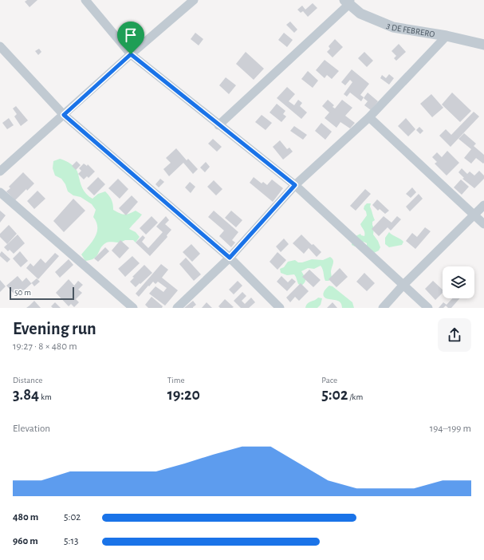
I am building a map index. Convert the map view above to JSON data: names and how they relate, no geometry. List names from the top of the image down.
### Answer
{
  "streets": {
    "street": ["3 DE FEBRERO"]
  },
  "scale_bar": "50 m",
  "page": {
    "scale": "50 m",
    "heading": ["Evening run", "19:27 · 8 × 480 m"],
    "stats": [
      ["Distance", "3.84 km"],
      ["Time", "19:20"],
      ["Pace", "5:02 /km"]
    ],
    "chart": ["Elevation", "194–199 m"],
    "list": [
      {
        "name": "480 m",
        "note": "5:02"
      },
      {
        "name": "960 m",
        "note": "5:13"
      }
    ]
  }
}
